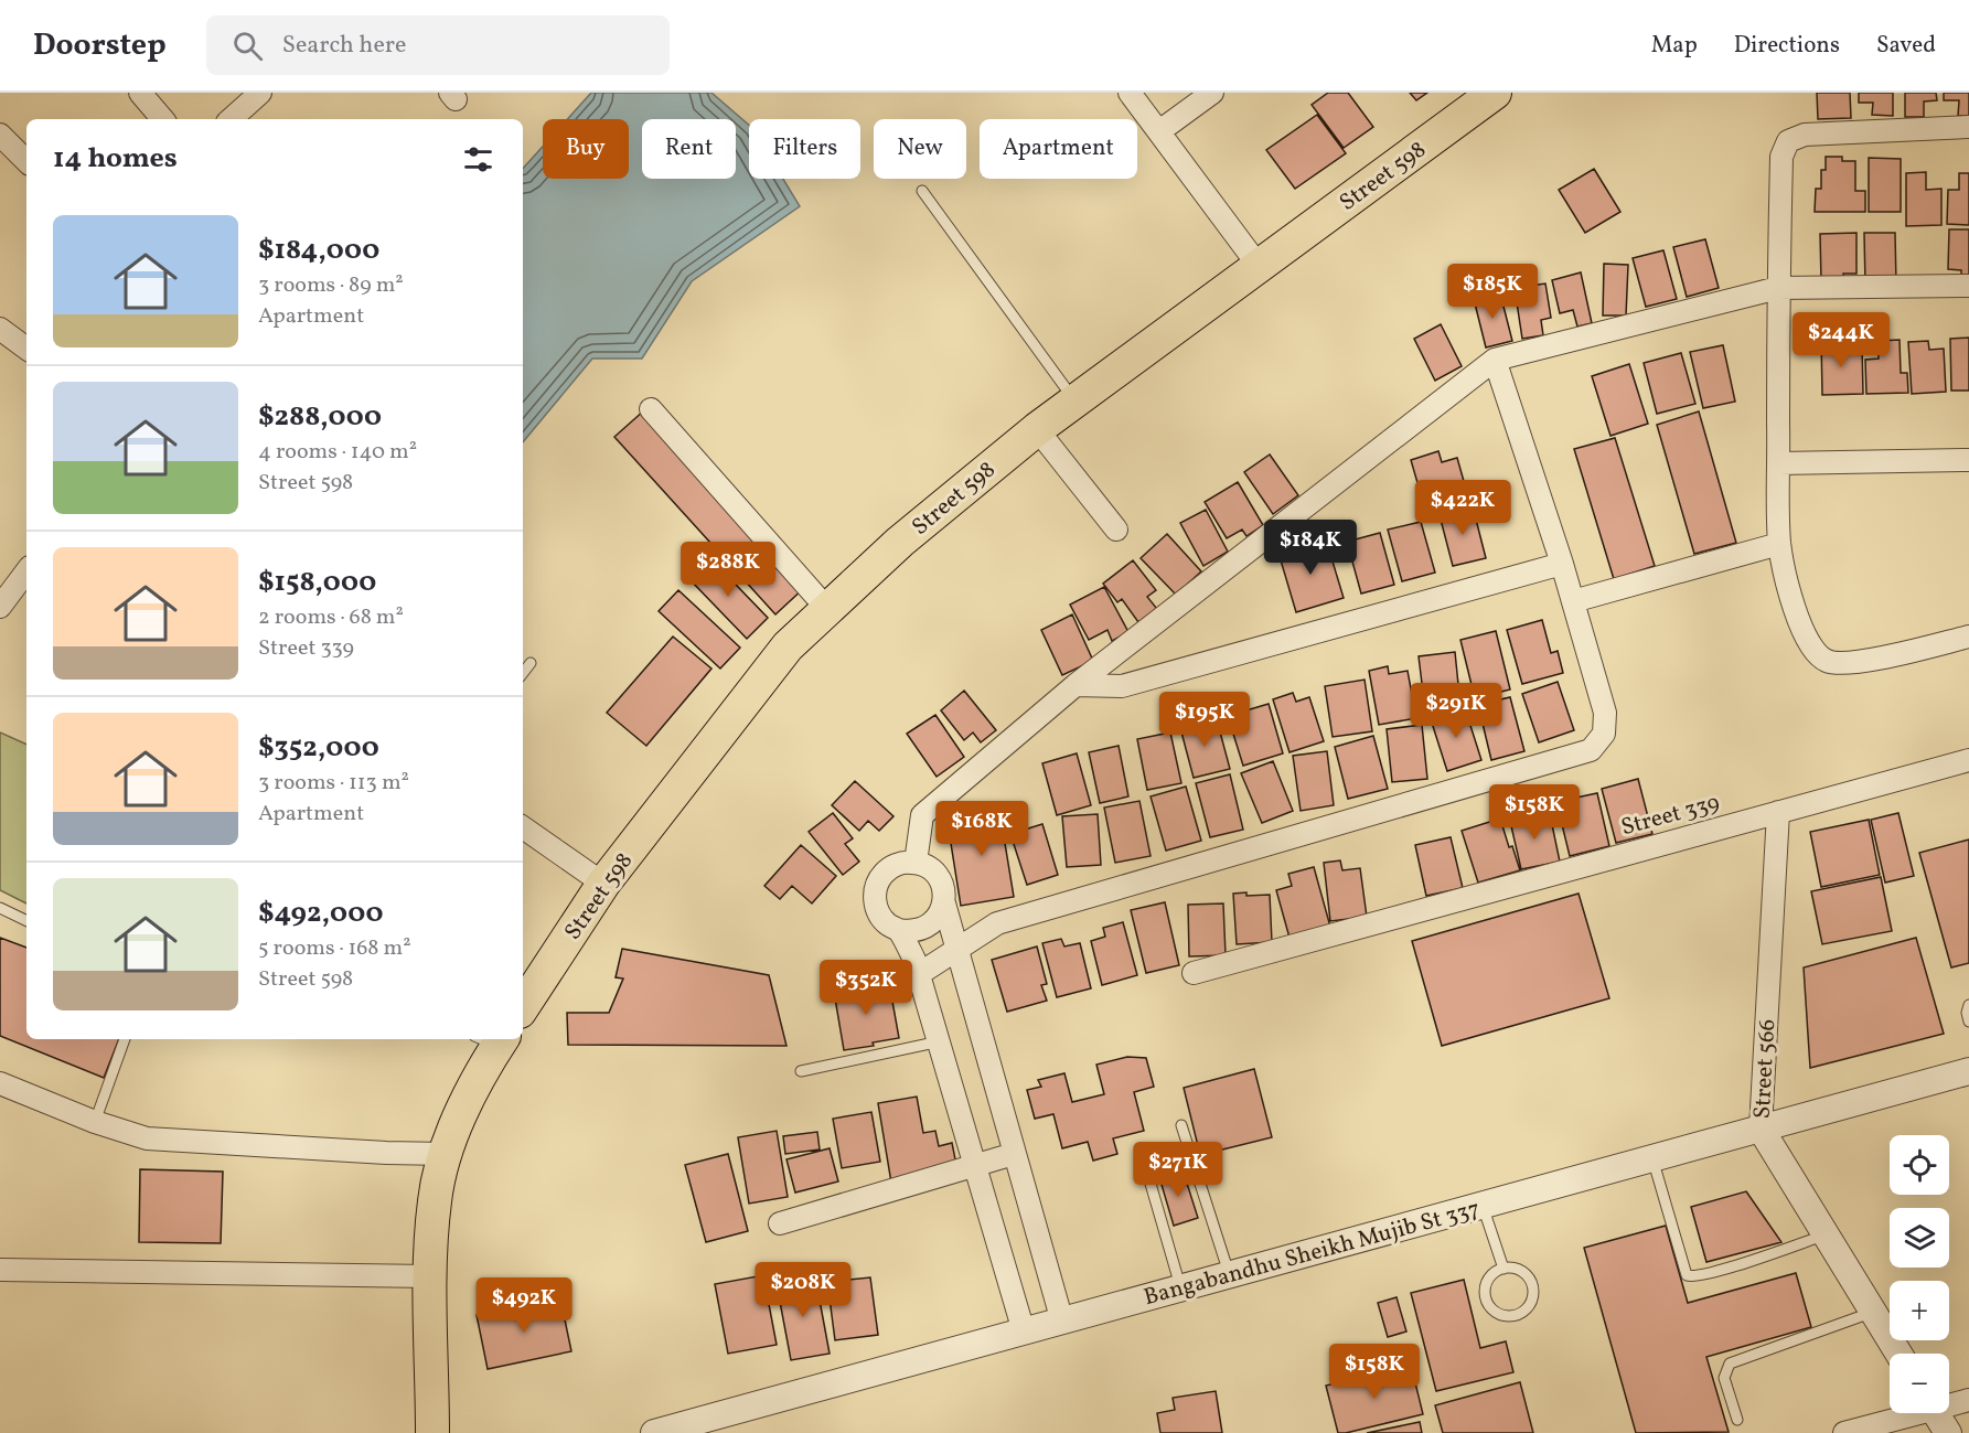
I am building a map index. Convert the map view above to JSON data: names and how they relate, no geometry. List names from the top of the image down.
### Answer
{
  "streets": {
    "main road": ["Street 598"],
    "street": ["Street 339", "Street 566", "Bangabandhu Sheikh Mujib St 337"]
  },
  "crossings": [
    ["Street 339", "Street 566"],
    ["Street 566", "Bangabandhu Sheikh Mujib St 337"]
  ],
  "page": {
    "header": "Doorstep",
    "search": "Search here",
    "nav": ["Map", "Directions", "Saved"],
    "chip": [
      "Buy",
      "Rent",
      "Filters",
      "New",
      "Apartment"
    ],
    "heading": "14 homes",
    "list": [
      {
        "name": "$184,000",
        "note": "3 rooms · 89 m² · Apartment"
      },
      {
        "name": "$288,000",
        "note": "4 rooms · 140 m² · Street 598"
      },
      {
        "name": "$158,000",
        "note": "2 rooms · 68 m² · Street 339"
      },
      {
        "name": "$352,000",
        "note": "3 rooms · 113 m² · Apartment"
      },
      {
        "name": "$492,000",
        "note": "5 rooms · 168 m² · Street 598"
      }
    ],
    "price": [
      "$185K",
      "$244K",
      "$422K",
      "$184K",
      "$288K",
      "$291K",
      "$195K",
      "$158K",
      "$168K",
      "$352K",
      "$271K",
      "$208K",
      "$492K",
      "$158K"
    ],
    "map_buttons": ["+", "−"]
  }
}
